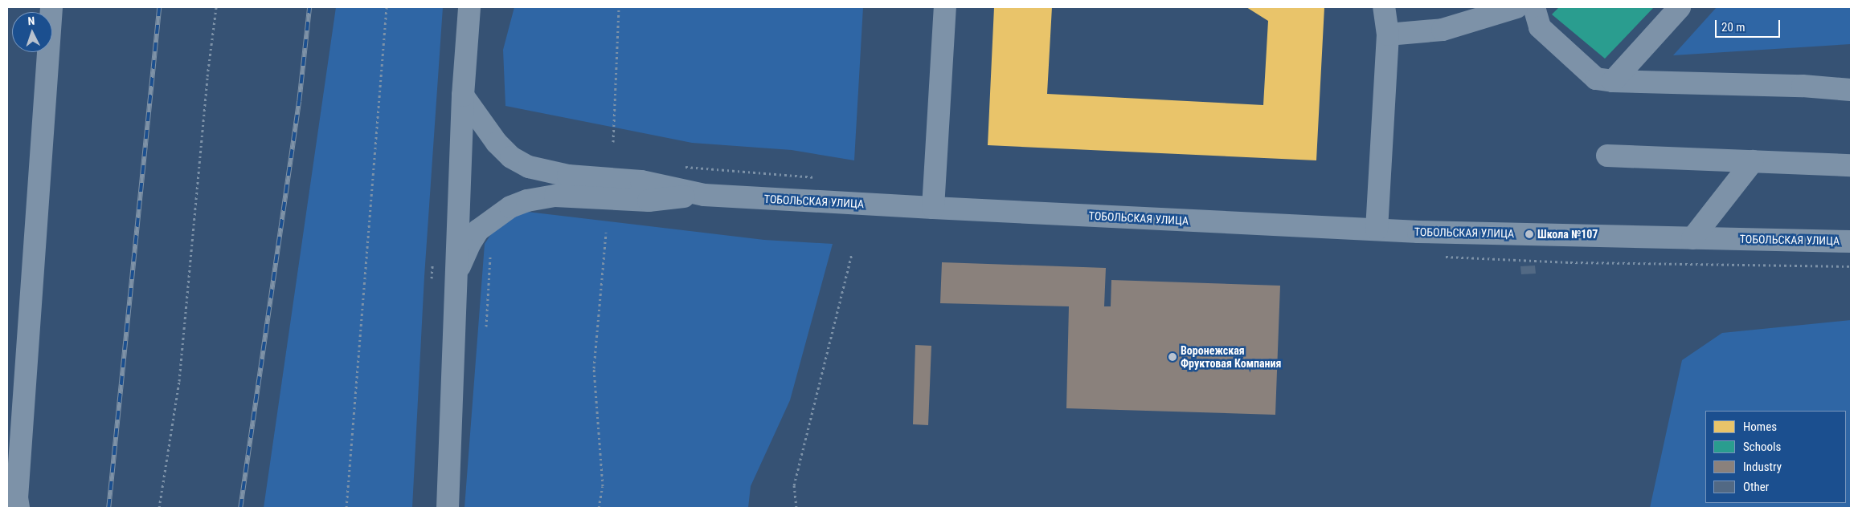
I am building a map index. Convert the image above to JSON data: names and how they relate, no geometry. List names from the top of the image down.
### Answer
{
  "streets": {
    "street": ["ТОБОЛЬСКАЯ УЛИЦА"]
  },
  "places": ["Школа №107", "Воронежская Фруктовая Компания"],
  "legend": [
    "Homes",
    "Schools",
    "Industry",
    "Other"
  ],
  "scale_bar": "20 m",
  "north": "top"
}
